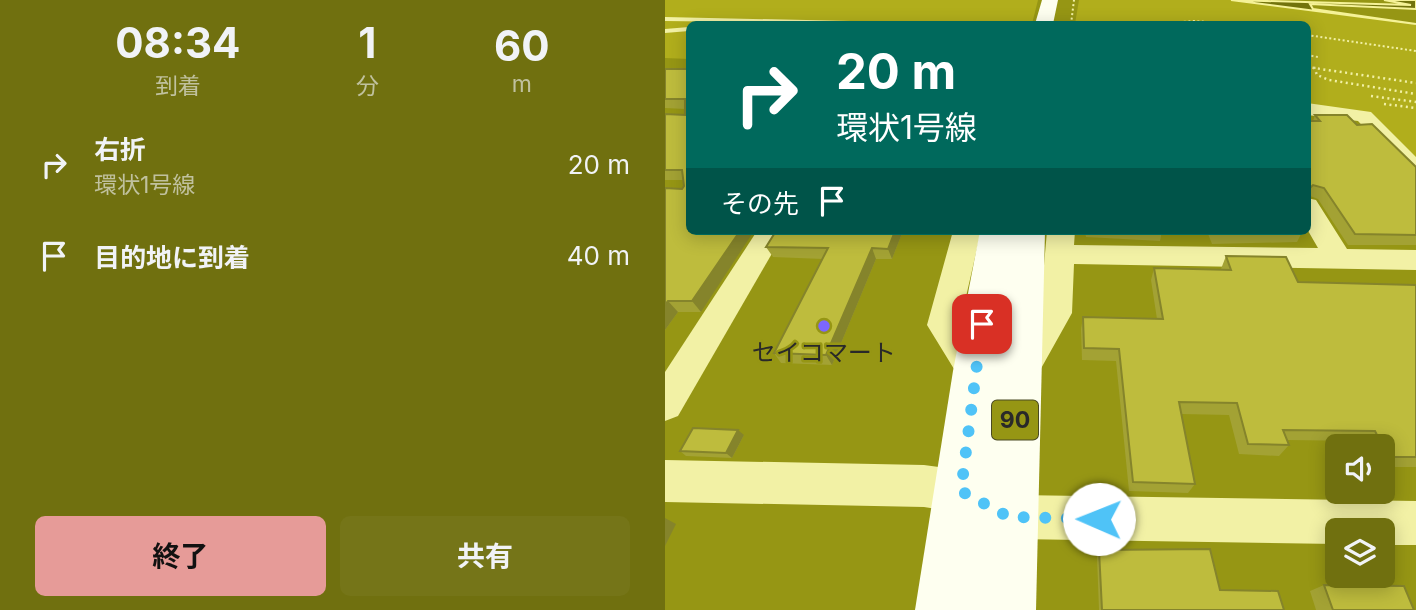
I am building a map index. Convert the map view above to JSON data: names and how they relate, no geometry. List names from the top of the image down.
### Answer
{
  "streets": {
    "main road": ["90"]
  },
  "places": ["セイコマート"],
  "page": {
    "eta": [
      "08:34",
      "到着",
      "1",
      "分",
      "60",
      "m"
    ],
    "turn": ["20 m", "環状1号線"],
    "list": [
      {
        "name": "右折",
        "note": "環状1号線",
        "value": "20 m"
      },
      {
        "name": "目的地に到着",
        "value": "40 m"
      }
    ],
    "then": "その先",
    "buttons": ["終了", "共有"]
  }
}
